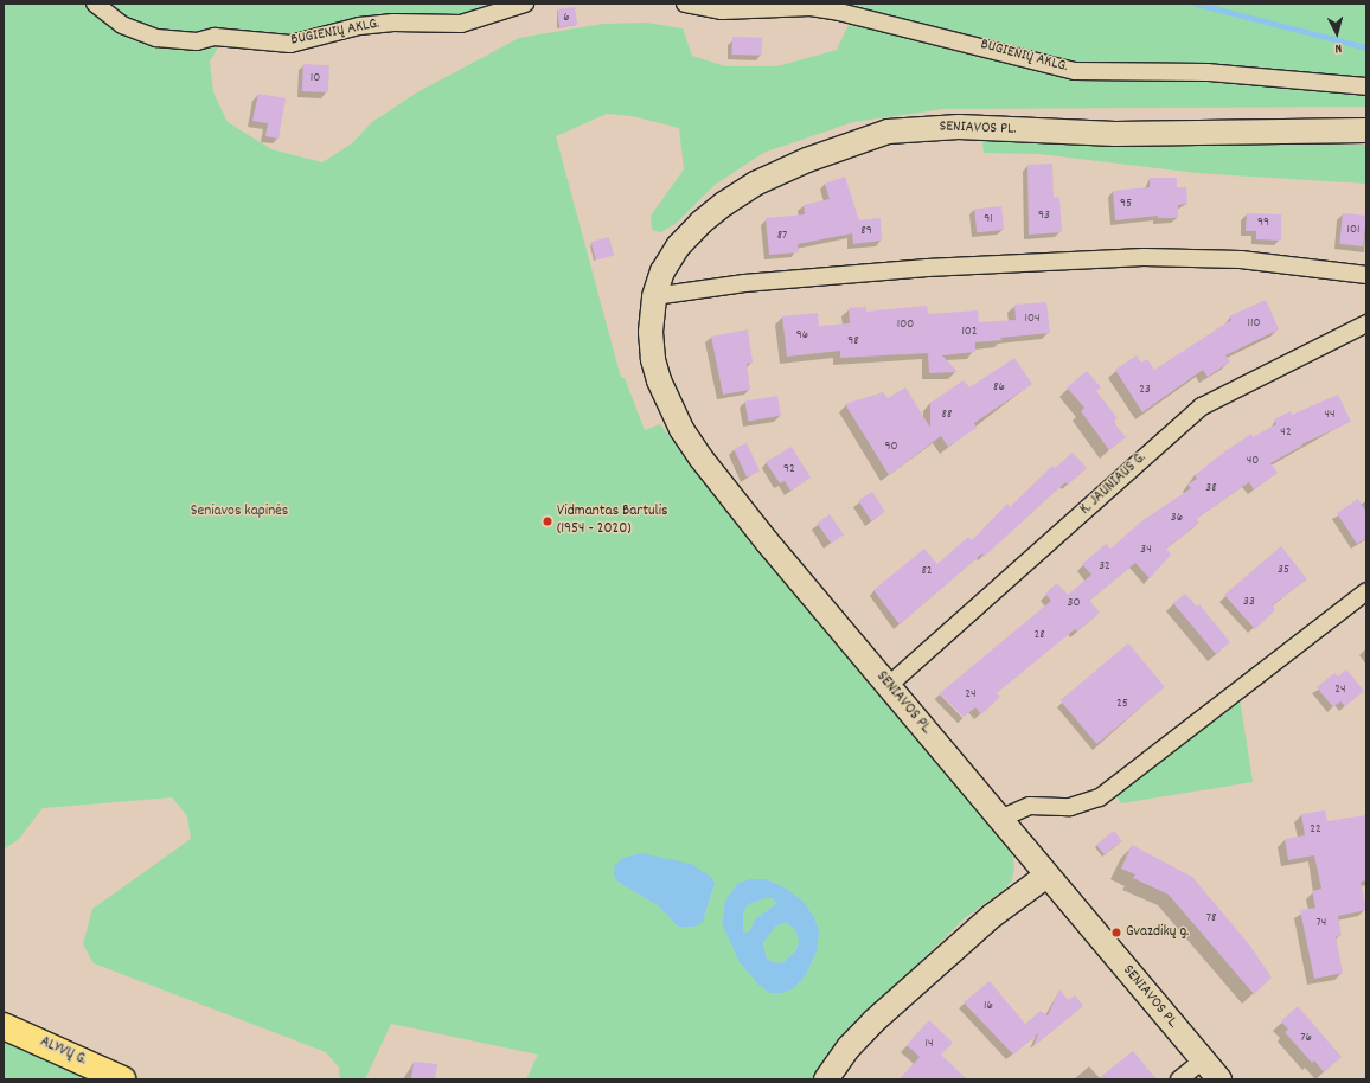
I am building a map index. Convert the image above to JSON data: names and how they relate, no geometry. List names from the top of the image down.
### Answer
{
  "streets": {
    "main road": ["SENIAVOS PL.", "ALYVŲ G."],
    "street": ["BUGIENIŲ AKLG.", "K. JAUNIAUS G."]
  },
  "crossings": [
    ["SENIAVOS PL.", "K. JAUNIAUS G."]
  ],
  "parks": ["Seniavos kapinės"],
  "places": ["Vidmantas Bartulis (1954 - 2020)", "Gvazdikų g."],
  "house_numbers": [
    "6",
    "10",
    "95",
    "93",
    "91",
    "99",
    "101",
    "89",
    "87",
    "104",
    "110",
    "100",
    "102",
    "96",
    "98",
    "86",
    "23",
    "88",
    "44",
    "42",
    "90",
    "40",
    "92",
    "38",
    "36",
    "34",
    "32",
    "35",
    "82",
    "33",
    "30",
    "28",
    "24",
    "24",
    "25",
    "22",
    "78",
    "74",
    "16",
    "76",
    "14"
  ],
  "north": "bottom"
}
